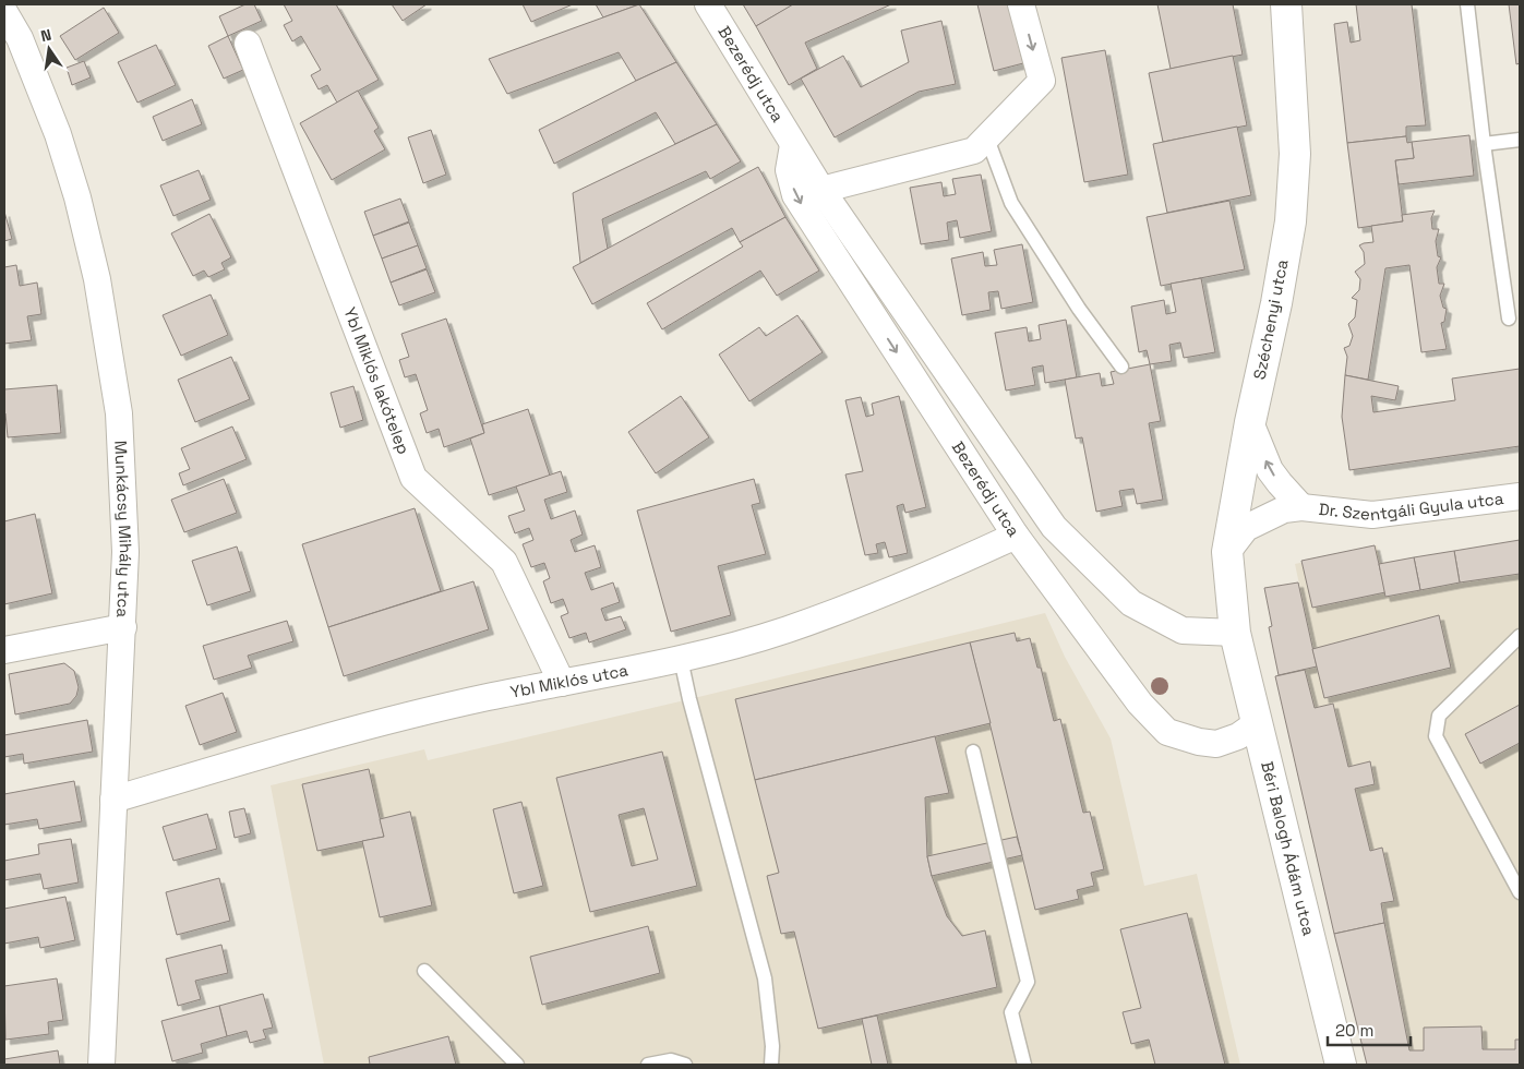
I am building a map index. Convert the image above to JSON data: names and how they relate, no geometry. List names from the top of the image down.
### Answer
{
  "streets": {
    "street": [
      "Bezerédj utca",
      "Széchenyi utca",
      "Ybl Miklós lakótelep",
      "Dr. Szentgáli Gyula utca",
      "Munkácsy Mihály utca",
      "Ybl Miklós utca",
      "Béri Balogh Ádám utca"
    ]
  },
  "crossings": [
    ["Bezerédj utca", "Széchenyi utca"],
    ["Bezerédj utca", "Ybl Miklós utca"],
    ["Bezerédj utca", "Béri Balogh Ádám utca"],
    ["Széchenyi utca", "Dr. Szentgáli Gyula utca"],
    ["Széchenyi utca", "Béri Balogh Ádám utca"],
    ["Ybl Miklós lakótelep", "Ybl Miklós utca"],
    ["Munkácsy Mihály utca", "Ybl Miklós utca"]
  ],
  "scale_bar": "20 m",
  "north": "top"
}
